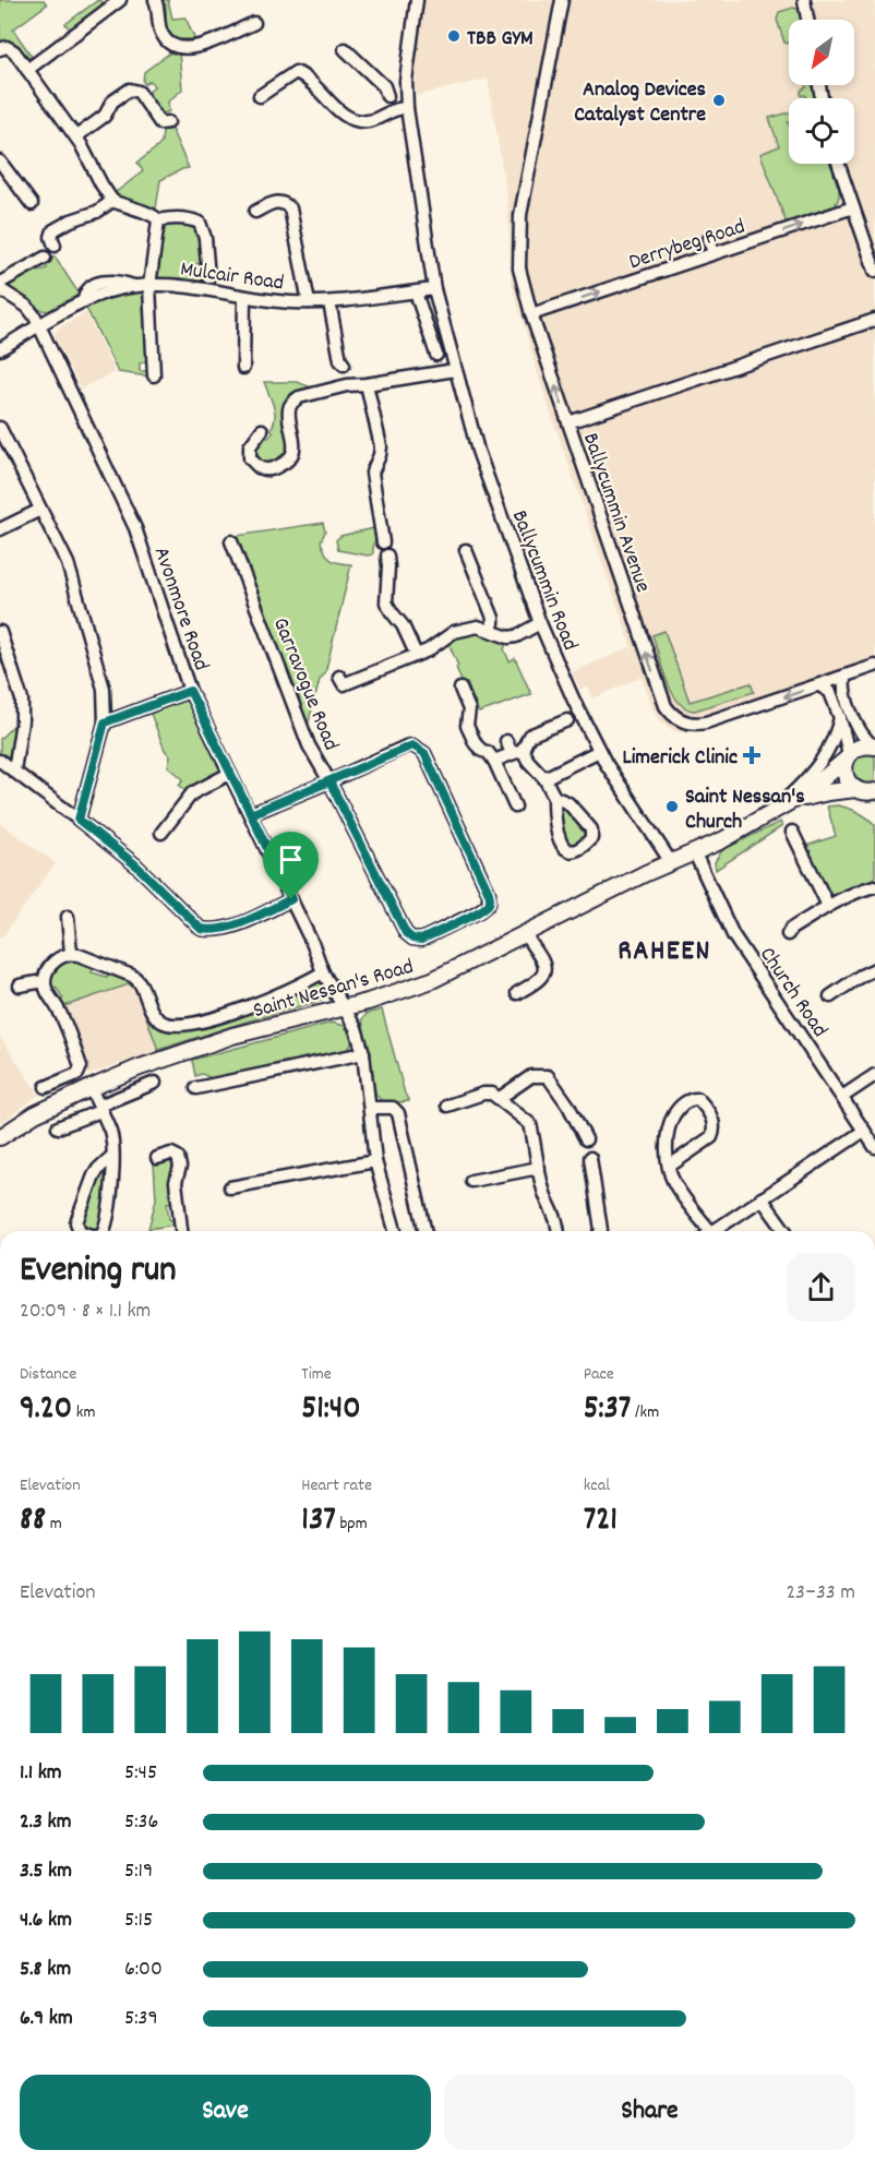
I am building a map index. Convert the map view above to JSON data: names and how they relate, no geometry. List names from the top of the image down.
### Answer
{
  "streets": {
    "main road": ["Saint Nessan's Road"],
    "street": [
      "Derrybeg Road",
      "Mulcair Road",
      "Ballycummin Avenue",
      "Ballycummin Road",
      "Avonmore Road",
      "Garravogue Road",
      "Church Road"
    ]
  },
  "crossings": [
    ["Derrybeg Road", "Ballycummin Avenue"],
    ["Mulcair Road", "Ballycummin Road"],
    ["Mulcair Road", "Avonmore Road"],
    ["Ballycummin Road", "Saint Nessan's Road"],
    ["Avonmore Road", "Saint Nessan's Road"],
    ["Saint Nessan's Road", "Church Road"]
  ],
  "one_way": ["Derrybeg Road", "Ballycummin Avenue"],
  "districts": ["RAHEEN"],
  "places": {
    "other": ["TBB GYM", "Analog Devices Catalyst Centre", "Saint Nessan's Church"],
    "health": ["Limerick Clinic"]
  },
  "north": "bottom left",
  "page": {
    "heading": ["Evening run", "20:09 · 8 × 1.1 km"],
    "stats": [
      ["Distance", "9.20 km"],
      ["Time", "51:40"],
      ["Pace", "5:37 /km"],
      ["Elevation", "88 m"],
      ["Heart rate", "137 bpm"],
      ["kcal", "721"]
    ],
    "chart": ["Elevation", "23–33 m"],
    "list": [
      {
        "name": "1.1 km",
        "note": "5:45"
      },
      {
        "name": "2.3 km",
        "note": "5:36"
      },
      {
        "name": "3.5 km",
        "note": "5:19"
      },
      {
        "name": "4.6 km",
        "note": "5:15"
      },
      {
        "name": "5.8 km",
        "note": "6:00"
      },
      {
        "name": "6.9 km",
        "note": "5:39"
      }
    ],
    "buttons": ["Save", "Share"]
  }
}
